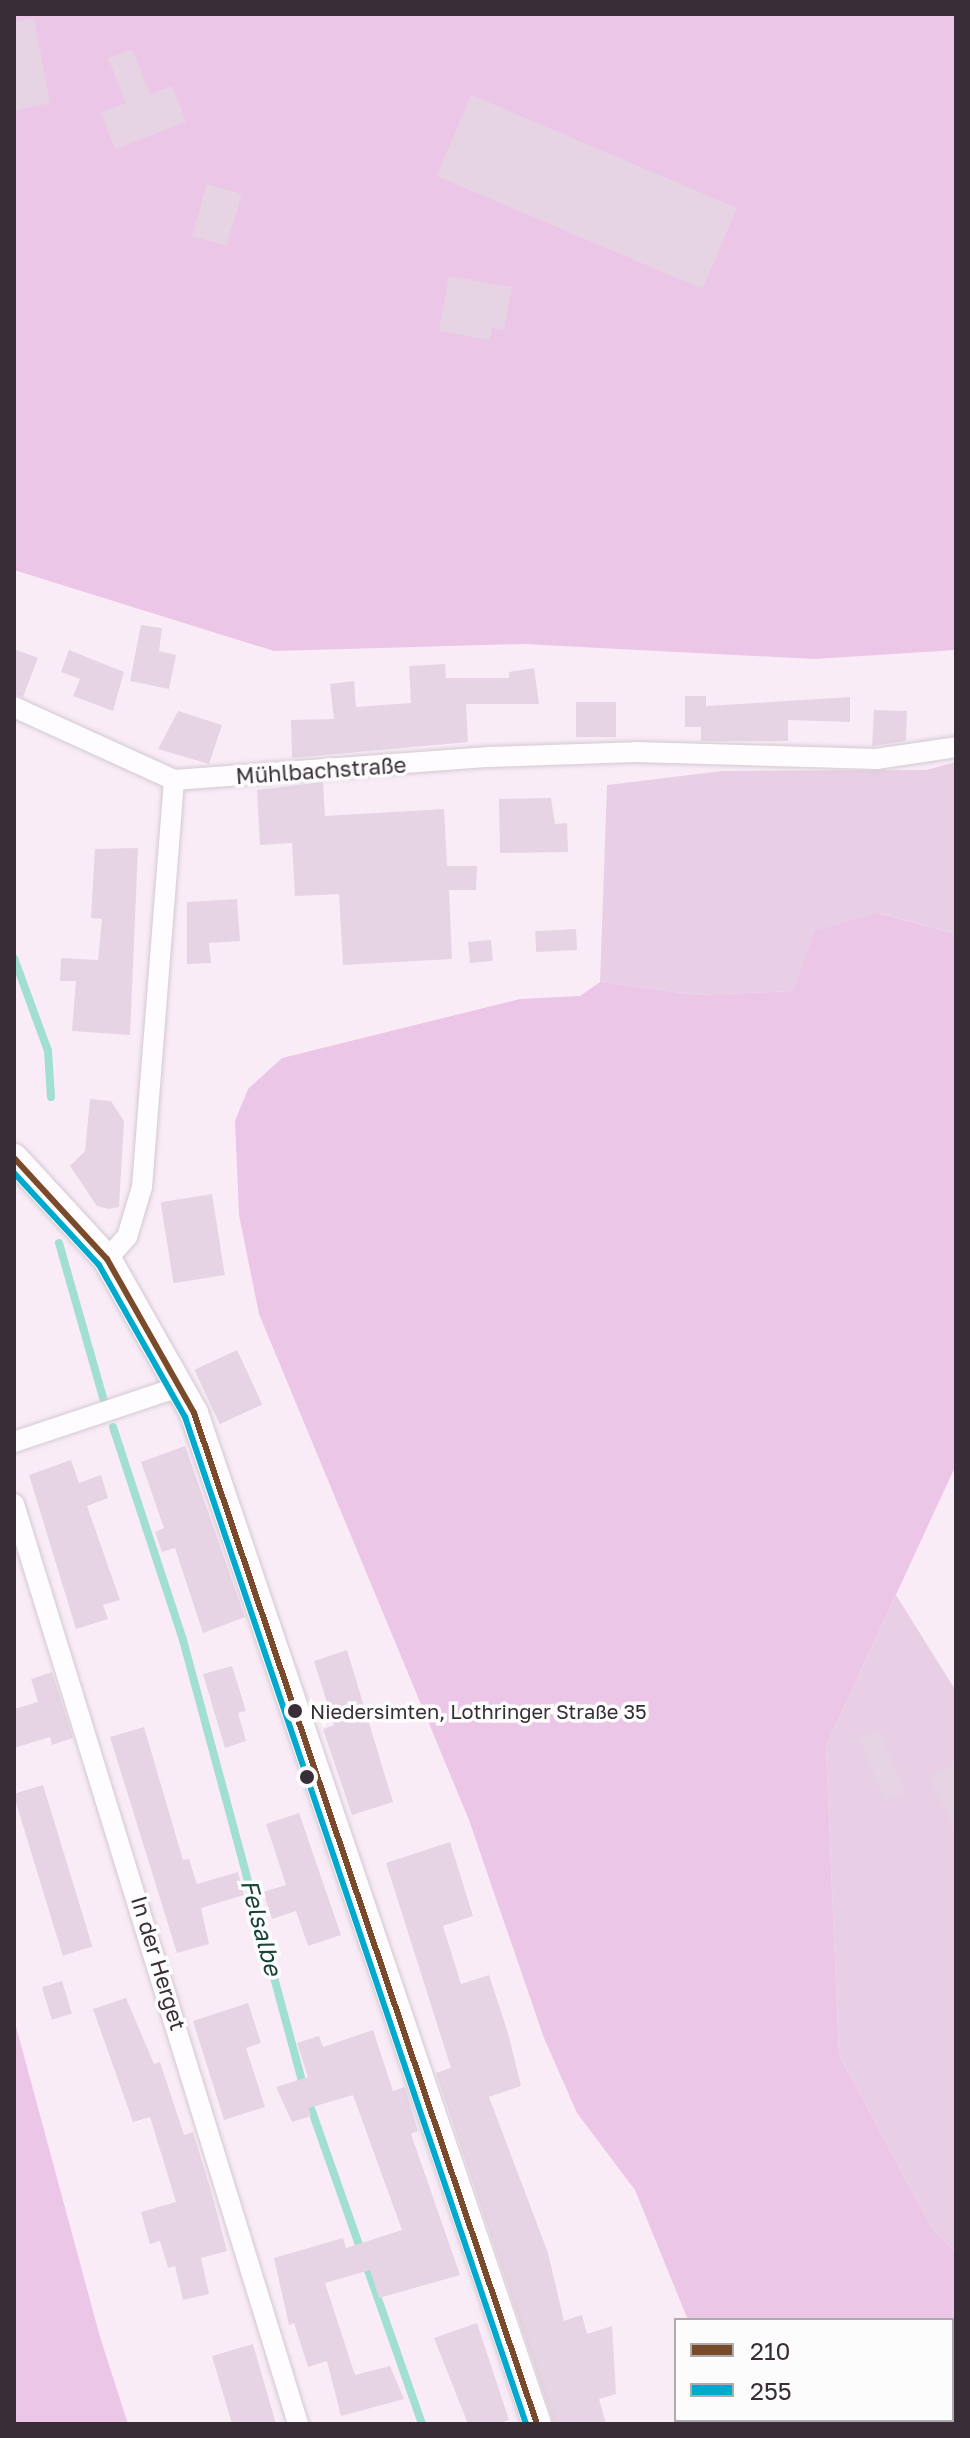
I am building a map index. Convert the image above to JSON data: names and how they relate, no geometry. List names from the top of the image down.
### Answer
{
  "streets": {
    "street": ["Mühlbachstraße", "In der Herget"]
  },
  "water": ["Felsalbe"],
  "places": ["Niedersimten, Lothringer Straße 35"],
  "lines": ["transit line 210", "transit line 255"],
  "legend": ["210", "255"]
}
